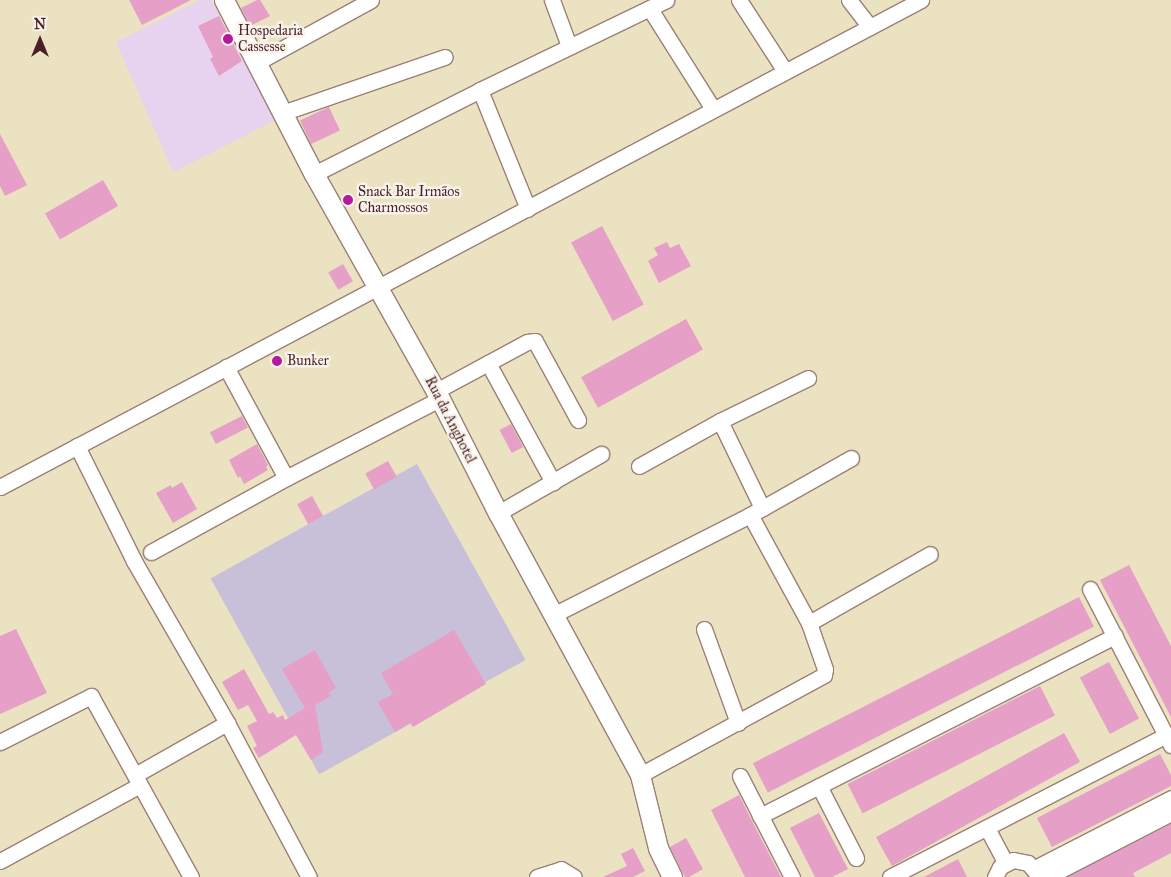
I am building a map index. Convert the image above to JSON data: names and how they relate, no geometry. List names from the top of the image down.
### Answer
{
  "streets": {
    "main road": ["Rua da Anghotel"]
  },
  "places": ["Hospedaria Cassesse", "Snack Bar Irmãos Charmossos", "Bunker"],
  "north": "top"
}
